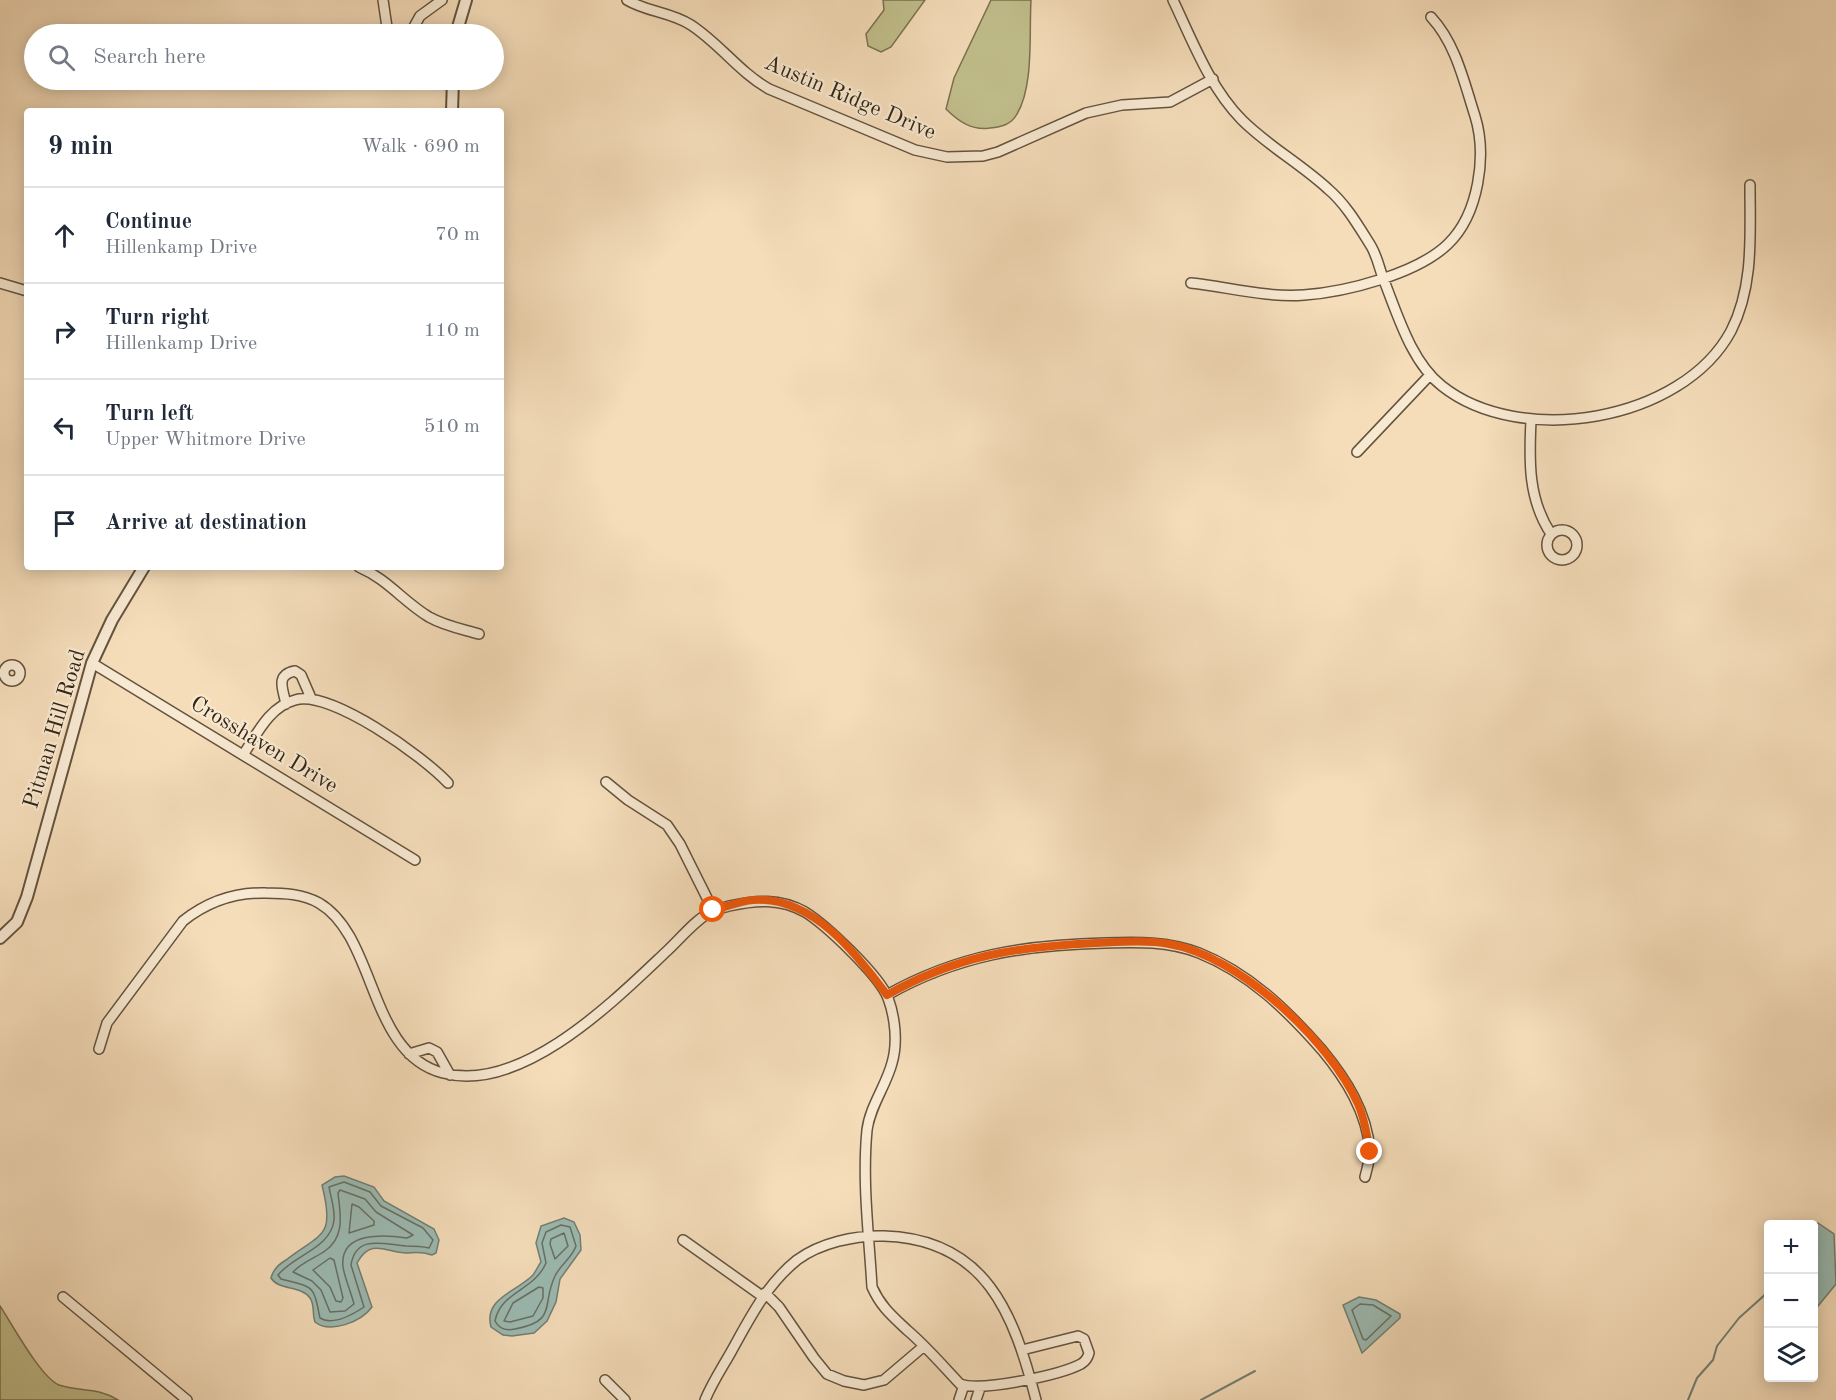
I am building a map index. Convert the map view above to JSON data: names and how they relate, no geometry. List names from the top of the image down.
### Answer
{
  "streets": {
    "street": ["Austin Ridge Drive", "Pitman Hill Road", "Crosshaven Drive"]
  },
  "crossings": [
    ["Pitman Hill Road", "Crosshaven Drive"]
  ],
  "page": {
    "search": "Search here",
    "heading": ["9 min", "Walk · 690 m"],
    "list": [
      ["Continue", "Hillenkamp Drive", "70 m"],
      ["Turn right", "Hillenkamp Drive", "110 m"],
      ["Turn left", "Upper Whitmore Drive", "510 m"],
      "Arrive at destination"
    ],
    "map_buttons": ["+", "−"]
  }
}
